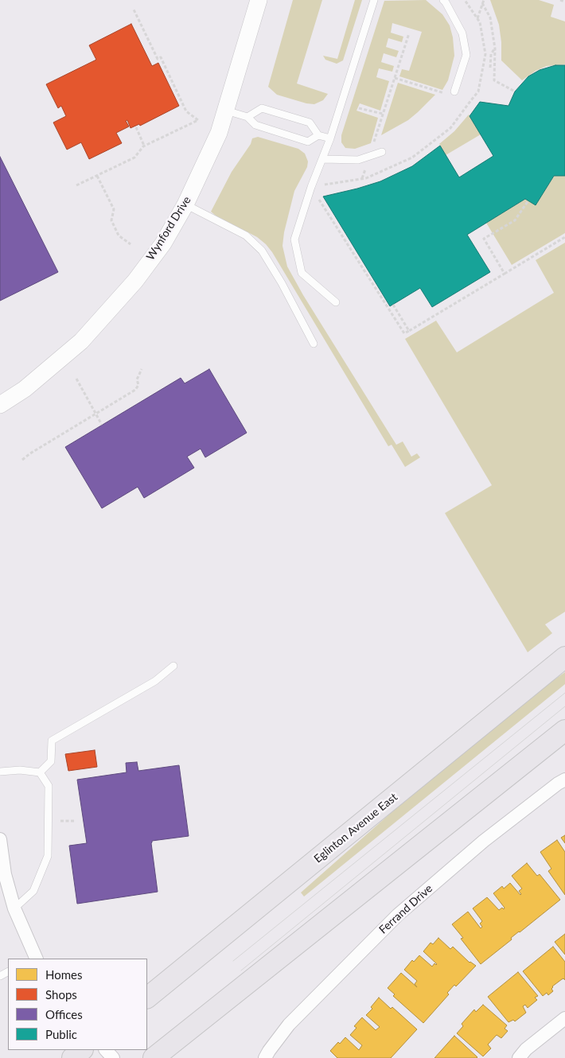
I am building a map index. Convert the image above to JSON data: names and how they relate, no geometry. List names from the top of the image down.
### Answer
{
  "streets": {
    "main road": ["Eglinton Avenue East"],
    "street": ["Wynford Drive", "Ferrand Drive"]
  },
  "legend": [
    "Homes",
    "Shops",
    "Offices",
    "Public"
  ]
}
